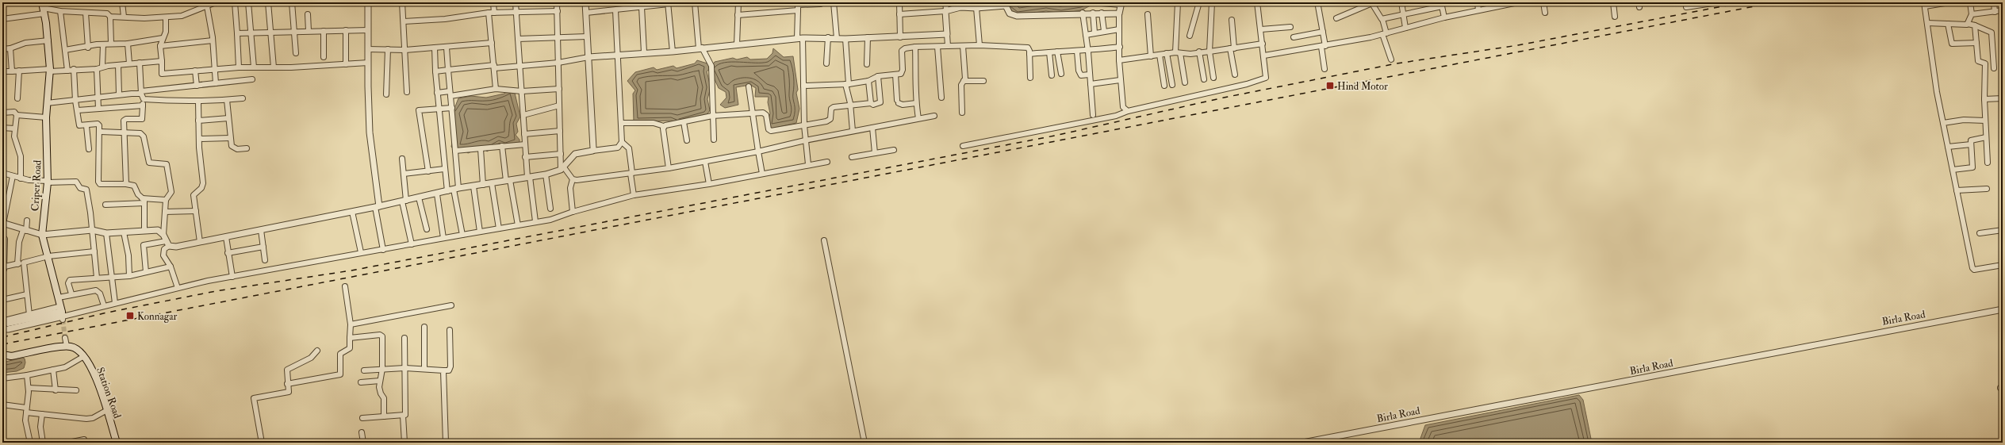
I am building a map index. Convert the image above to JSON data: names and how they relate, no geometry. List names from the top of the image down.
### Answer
{
  "streets": {
    "main road": ["Criper Road", "Station Road"],
    "street": ["Birla Road"]
  },
  "places": {
    "transit": ["Hind Motor", "Konnagar"]
  }
}
